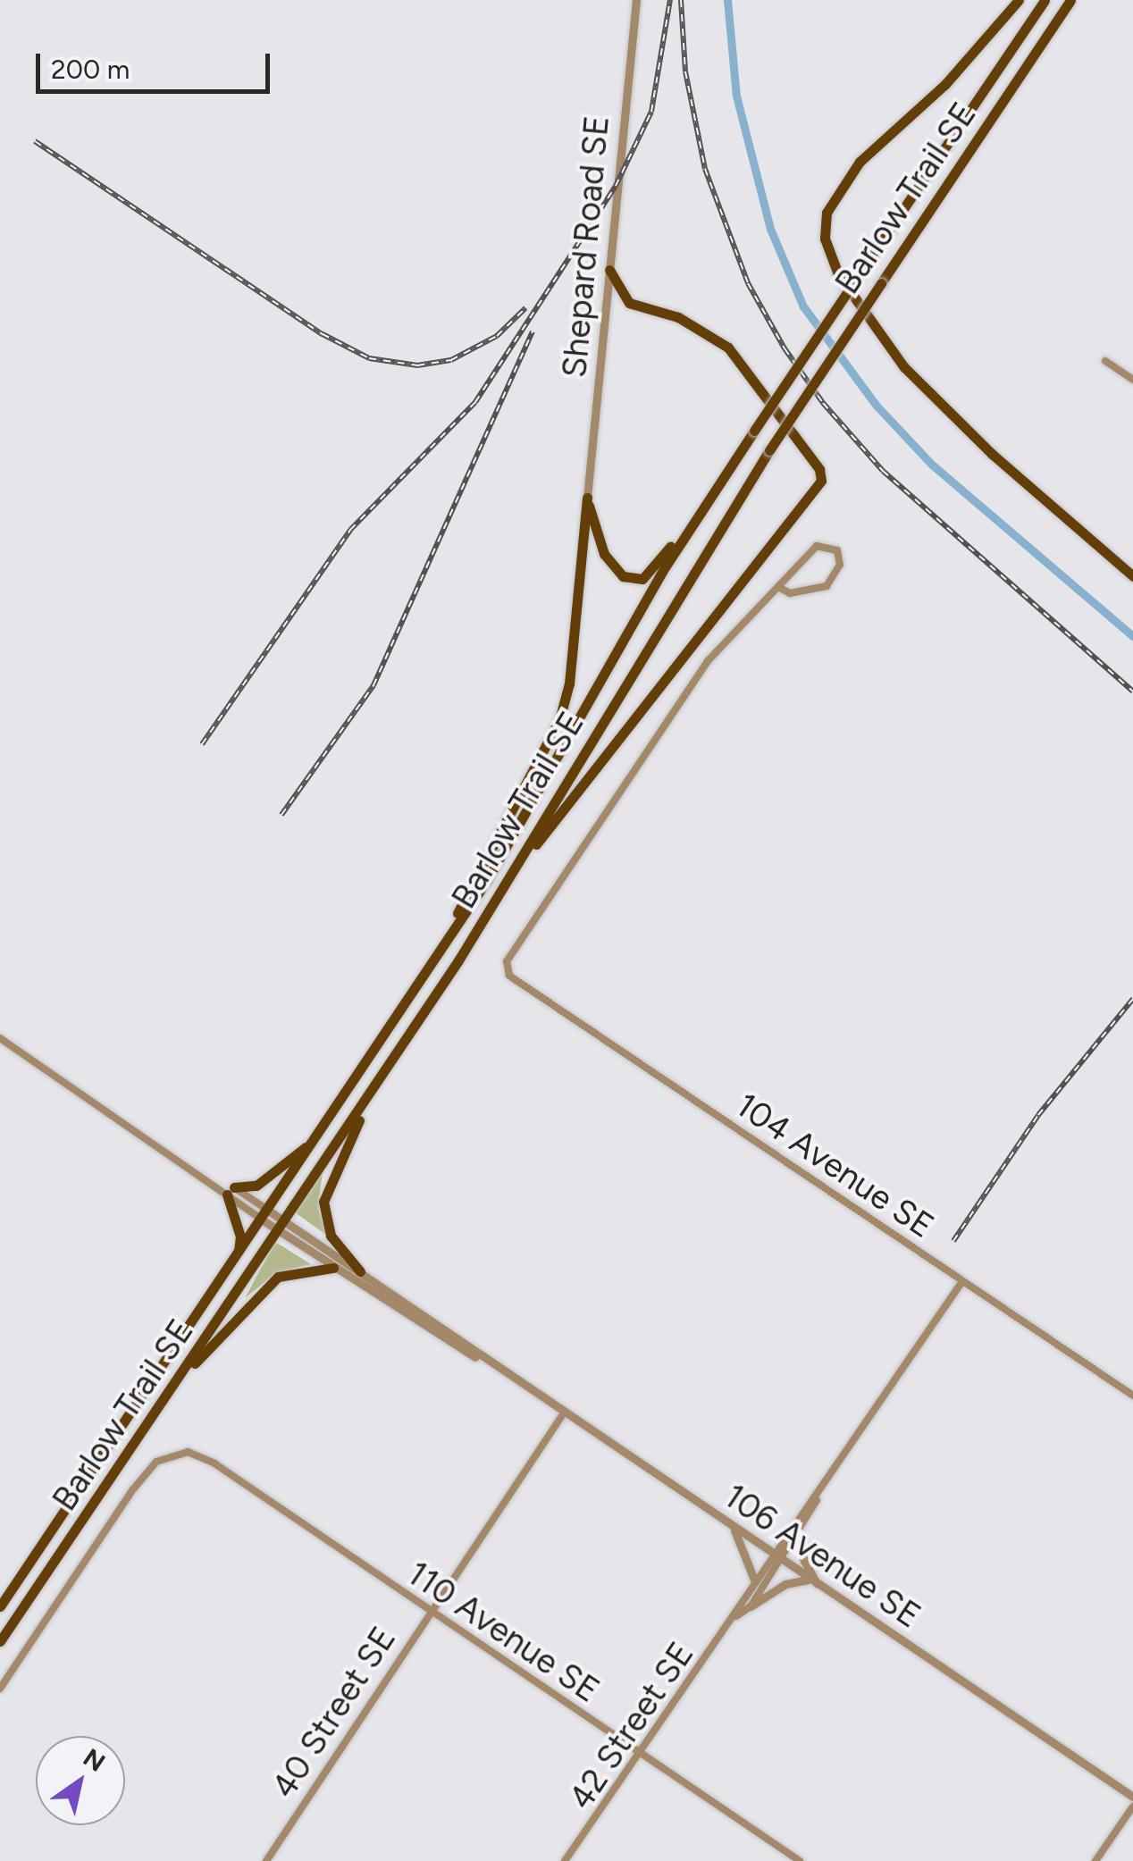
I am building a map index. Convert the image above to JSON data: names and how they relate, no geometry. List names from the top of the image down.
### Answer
{
  "streets": {
    "main road": ["Barlow Trail SE"],
    "street": [
      "Shepard Road SE",
      "104 Avenue SE",
      "106 Avenue SE",
      "110 Avenue SE",
      "40 Street SE",
      "42 Street SE"
    ]
  },
  "crossings": [
    ["Barlow Trail SE", "106 Avenue SE"],
    ["104 Avenue SE", "42 Street SE"],
    ["106 Avenue SE", "40 Street SE"],
    ["106 Avenue SE", "42 Street SE"],
    ["110 Avenue SE", "40 Street SE"],
    ["110 Avenue SE", "42 Street SE"]
  ],
  "scale_bar": "200 m",
  "north": "top right"
}
